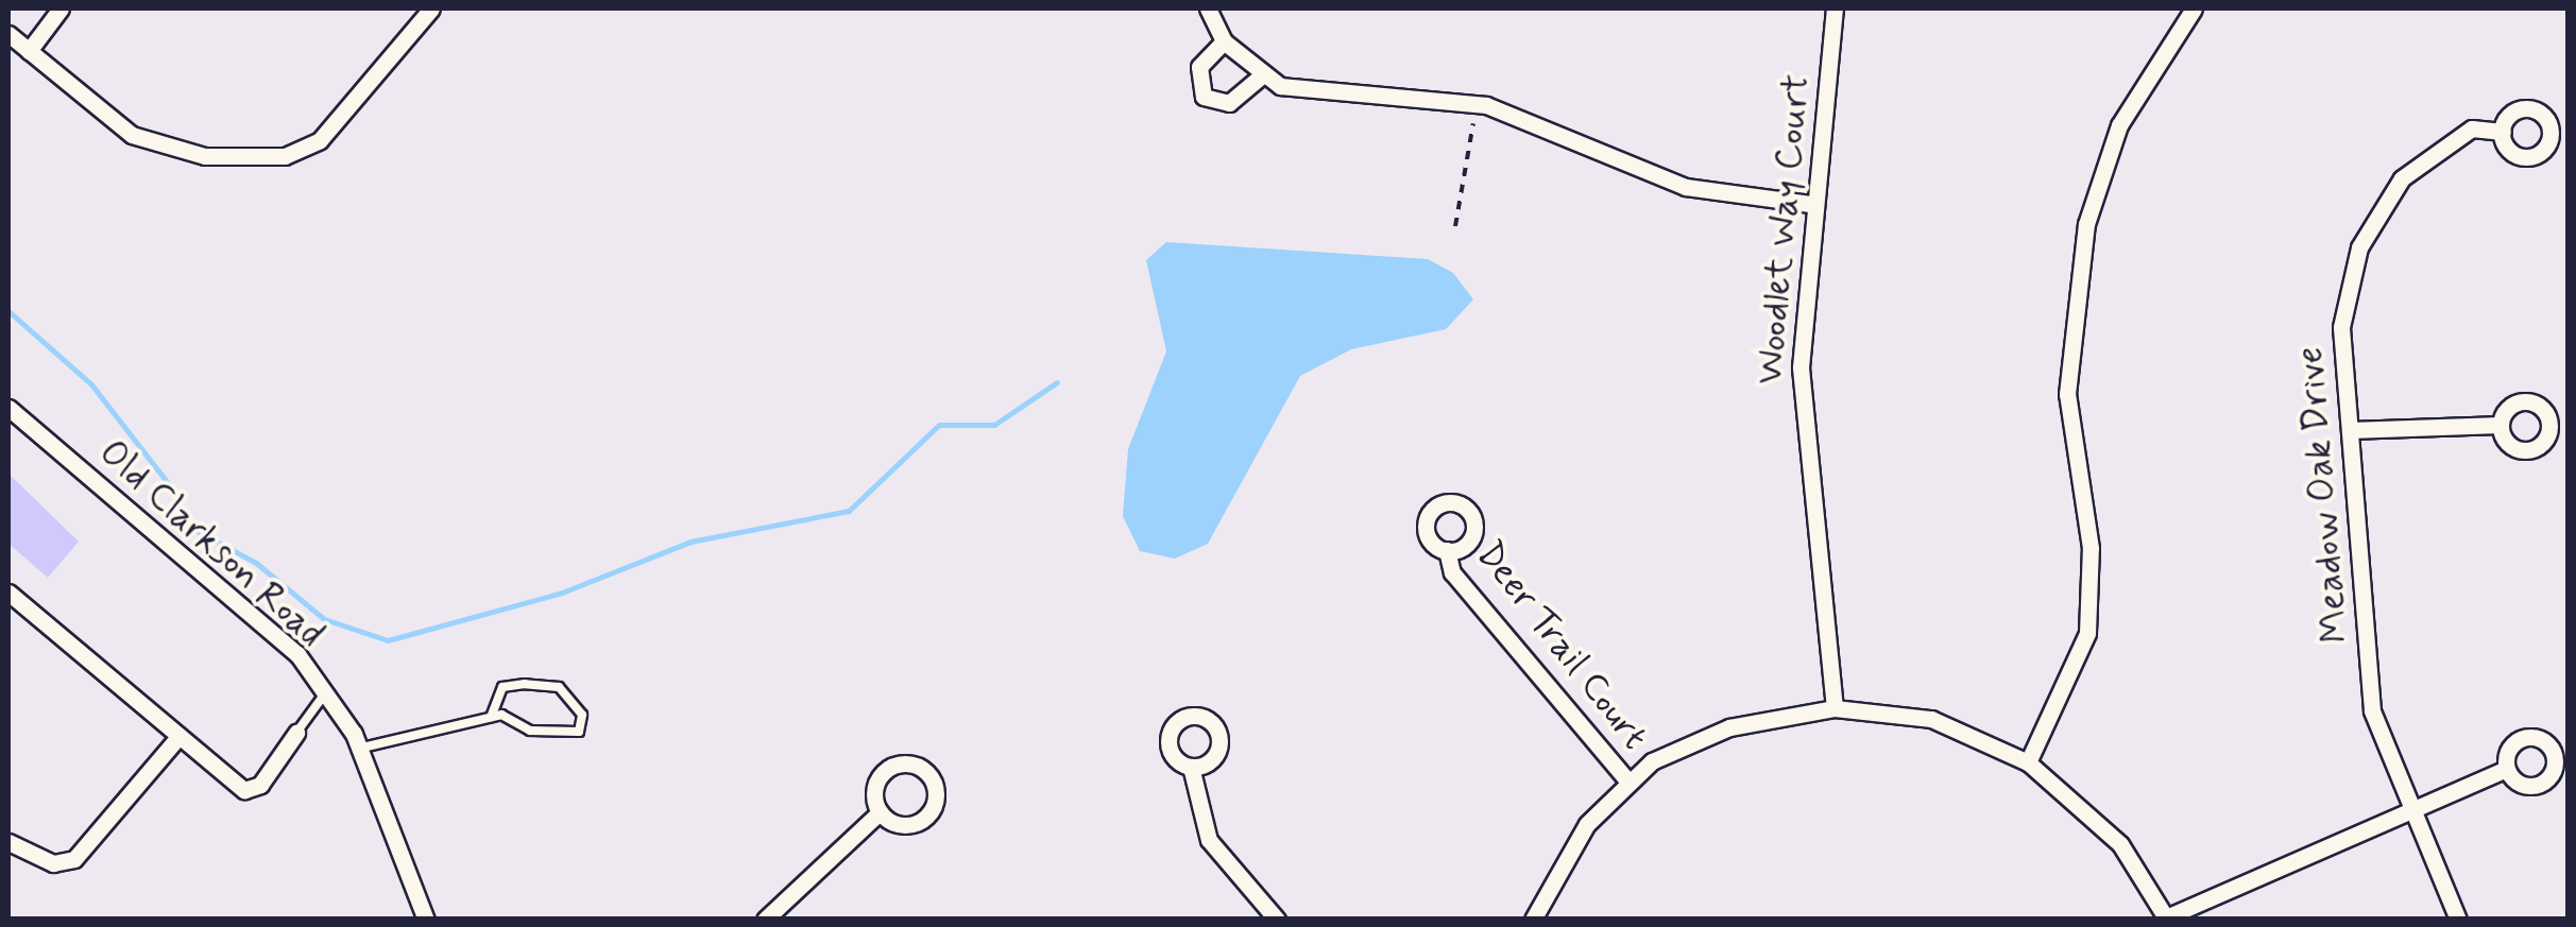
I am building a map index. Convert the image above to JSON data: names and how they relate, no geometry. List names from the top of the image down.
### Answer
{
  "streets": {
    "street": [
      "Woodlet Way Court",
      "Meadow Oak Drive",
      "Old Clarkson Road",
      "Deer Trail Court"
    ]
  }
}
